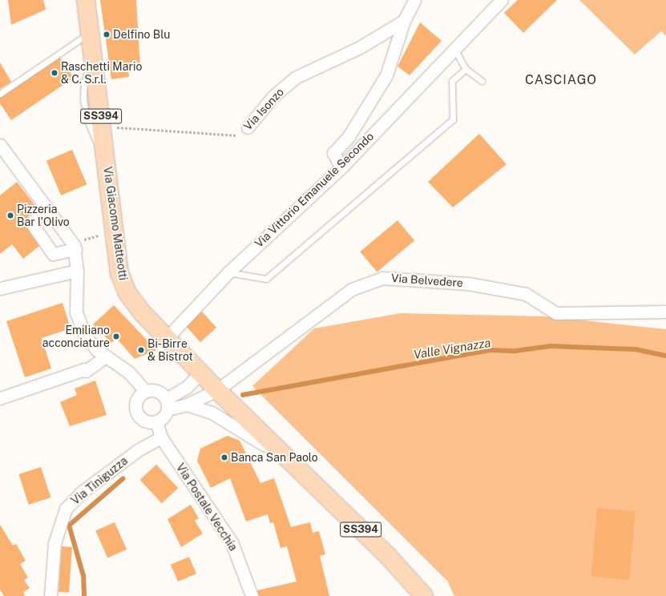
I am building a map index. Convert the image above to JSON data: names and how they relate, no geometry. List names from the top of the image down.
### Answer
{
  "streets": {
    "main road": ["SS394", "Via Giacomo Matteotti"],
    "street": [
      "Via Isonzo",
      "Via Vittorio Emanuele Secondo",
      "Via Belvedere",
      "Via Tiniguzza",
      "Via Postale Vecchia"
    ]
  },
  "crossings": [
    ["Via Vittorio Emanuele Secondo", "Via Giacomo Matteotti"],
    ["Via Giacomo Matteotti", "Via Belvedere"],
    ["Via Belvedere", "Via Postale Vecchia"],
    ["Via Tiniguzza", "Via Postale Vecchia"]
  ],
  "districts": ["CASCIAGO"],
  "water": ["Valle Vignazza"],
  "places": [
    "Delfino Blu",
    "Raschetti Mario & C. S.r.l.",
    "Pizzeria Bar l'Olivo",
    "Emiliano acconciature",
    "Bi-Birre & Bistrot",
    "Banca San Paolo"
  ]
}
